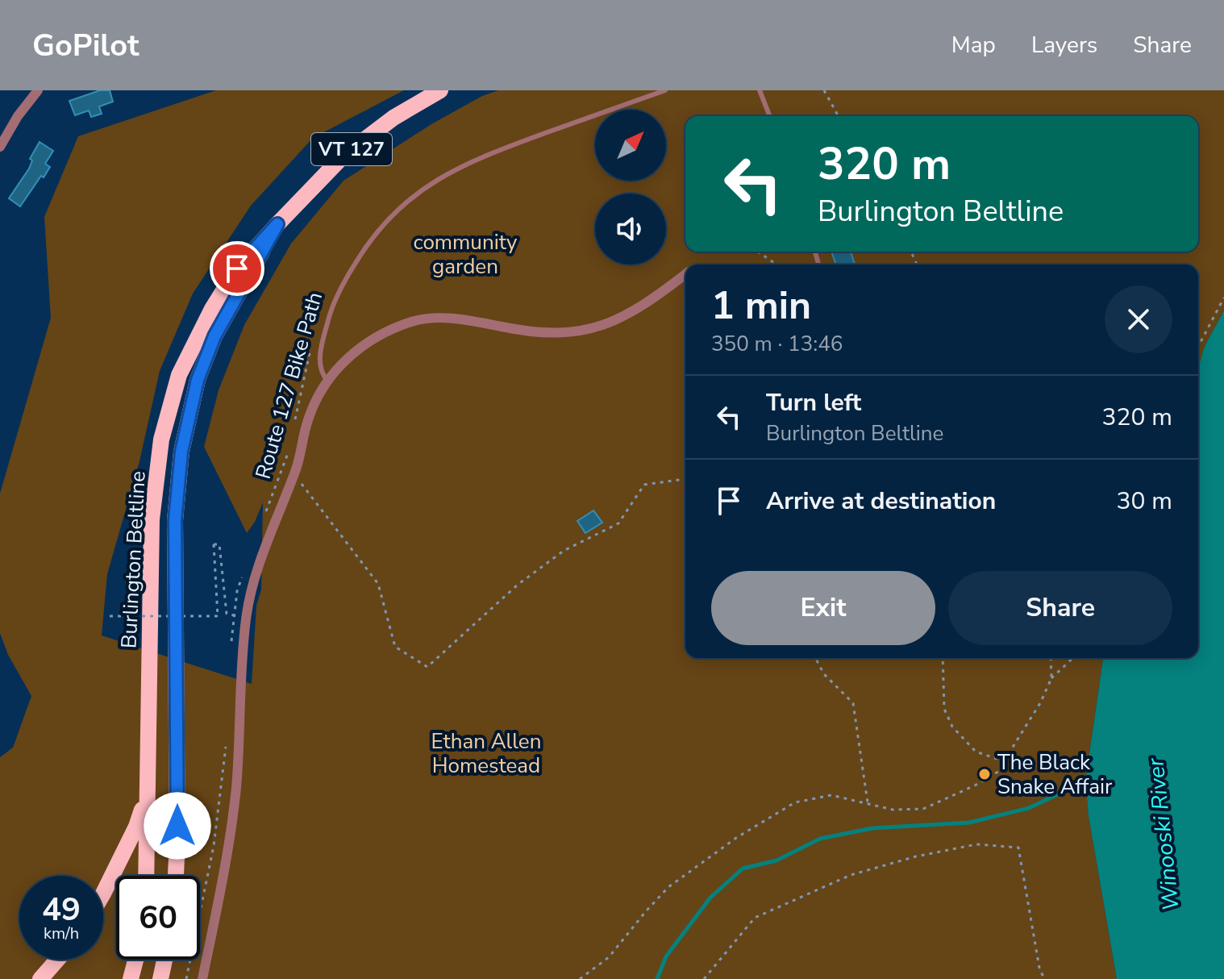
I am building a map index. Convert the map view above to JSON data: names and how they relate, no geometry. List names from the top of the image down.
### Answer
{
  "streets": {
    "main road": ["VT 127", "Burlington Beltline"],
    "path": ["Route 127 Bike Path"]
  },
  "water": ["Winooski River"],
  "parks": ["community garden", "Ethan Allen Homestead"],
  "places": ["The Black Snake Affair"],
  "north": "top right",
  "page": {
    "header": "GoPilot",
    "nav": ["Map", "Layers", "Share"],
    "turn": ["320 m", "Burlington Beltline"],
    "heading": ["1 min", "350 m · 13:46"],
    "list": [
      {
        "name": "Turn left",
        "note": "Burlington Beltline",
        "value": "320 m"
      },
      {
        "name": "Arrive at destination",
        "value": "30 m"
      }
    ],
    "buttons": ["Exit", "Share"],
    "speed": "49 km/h",
    "limit": "60"
  }
}
